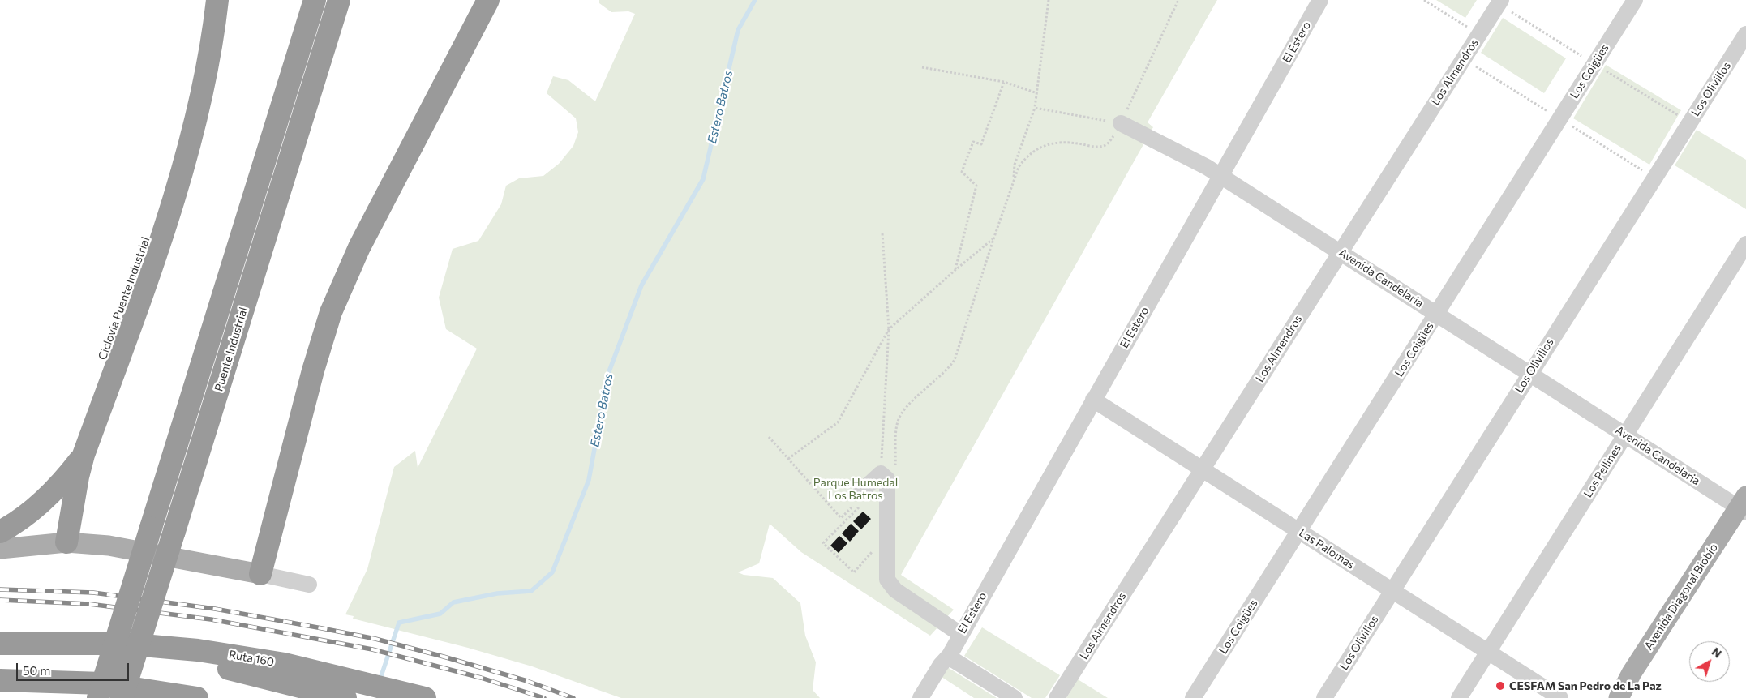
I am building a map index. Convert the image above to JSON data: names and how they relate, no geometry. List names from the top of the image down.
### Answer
{
  "streets": {
    "highway": ["Puente Industrial", "Ruta 160"],
    "main road": ["Avenida Diagonal Biobío"],
    "street": [
      "El Estero",
      "Los Coigües",
      "Los Almendros",
      "Los Olivillos",
      "Avenida Candelaria",
      "Los Pellines",
      "Las Palomas"
    ]
  },
  "crossings": [
    ["El Estero", "Avenida Candelaria"],
    ["El Estero", "Las Palomas"],
    ["Los Coigües", "Avenida Candelaria"],
    ["Los Coigües", "Las Palomas"],
    ["Los Almendros", "Avenida Candelaria"],
    ["Los Almendros", "Las Palomas"],
    ["Los Olivillos", "Avenida Candelaria"],
    ["Los Olivillos", "Las Palomas"],
    ["Avenida Candelaria", "Los Pellines"],
    ["Avenida Candelaria", "Avenida Diagonal Biobío"],
    ["Los Pellines", "Las Palomas"]
  ],
  "water": ["Estero Batros"],
  "parks": ["Parque Humedal Los Batros"],
  "places": ["CESFAM San Pedro de La Paz"],
  "scale_bar": "50 m",
  "north": "top right"
}
